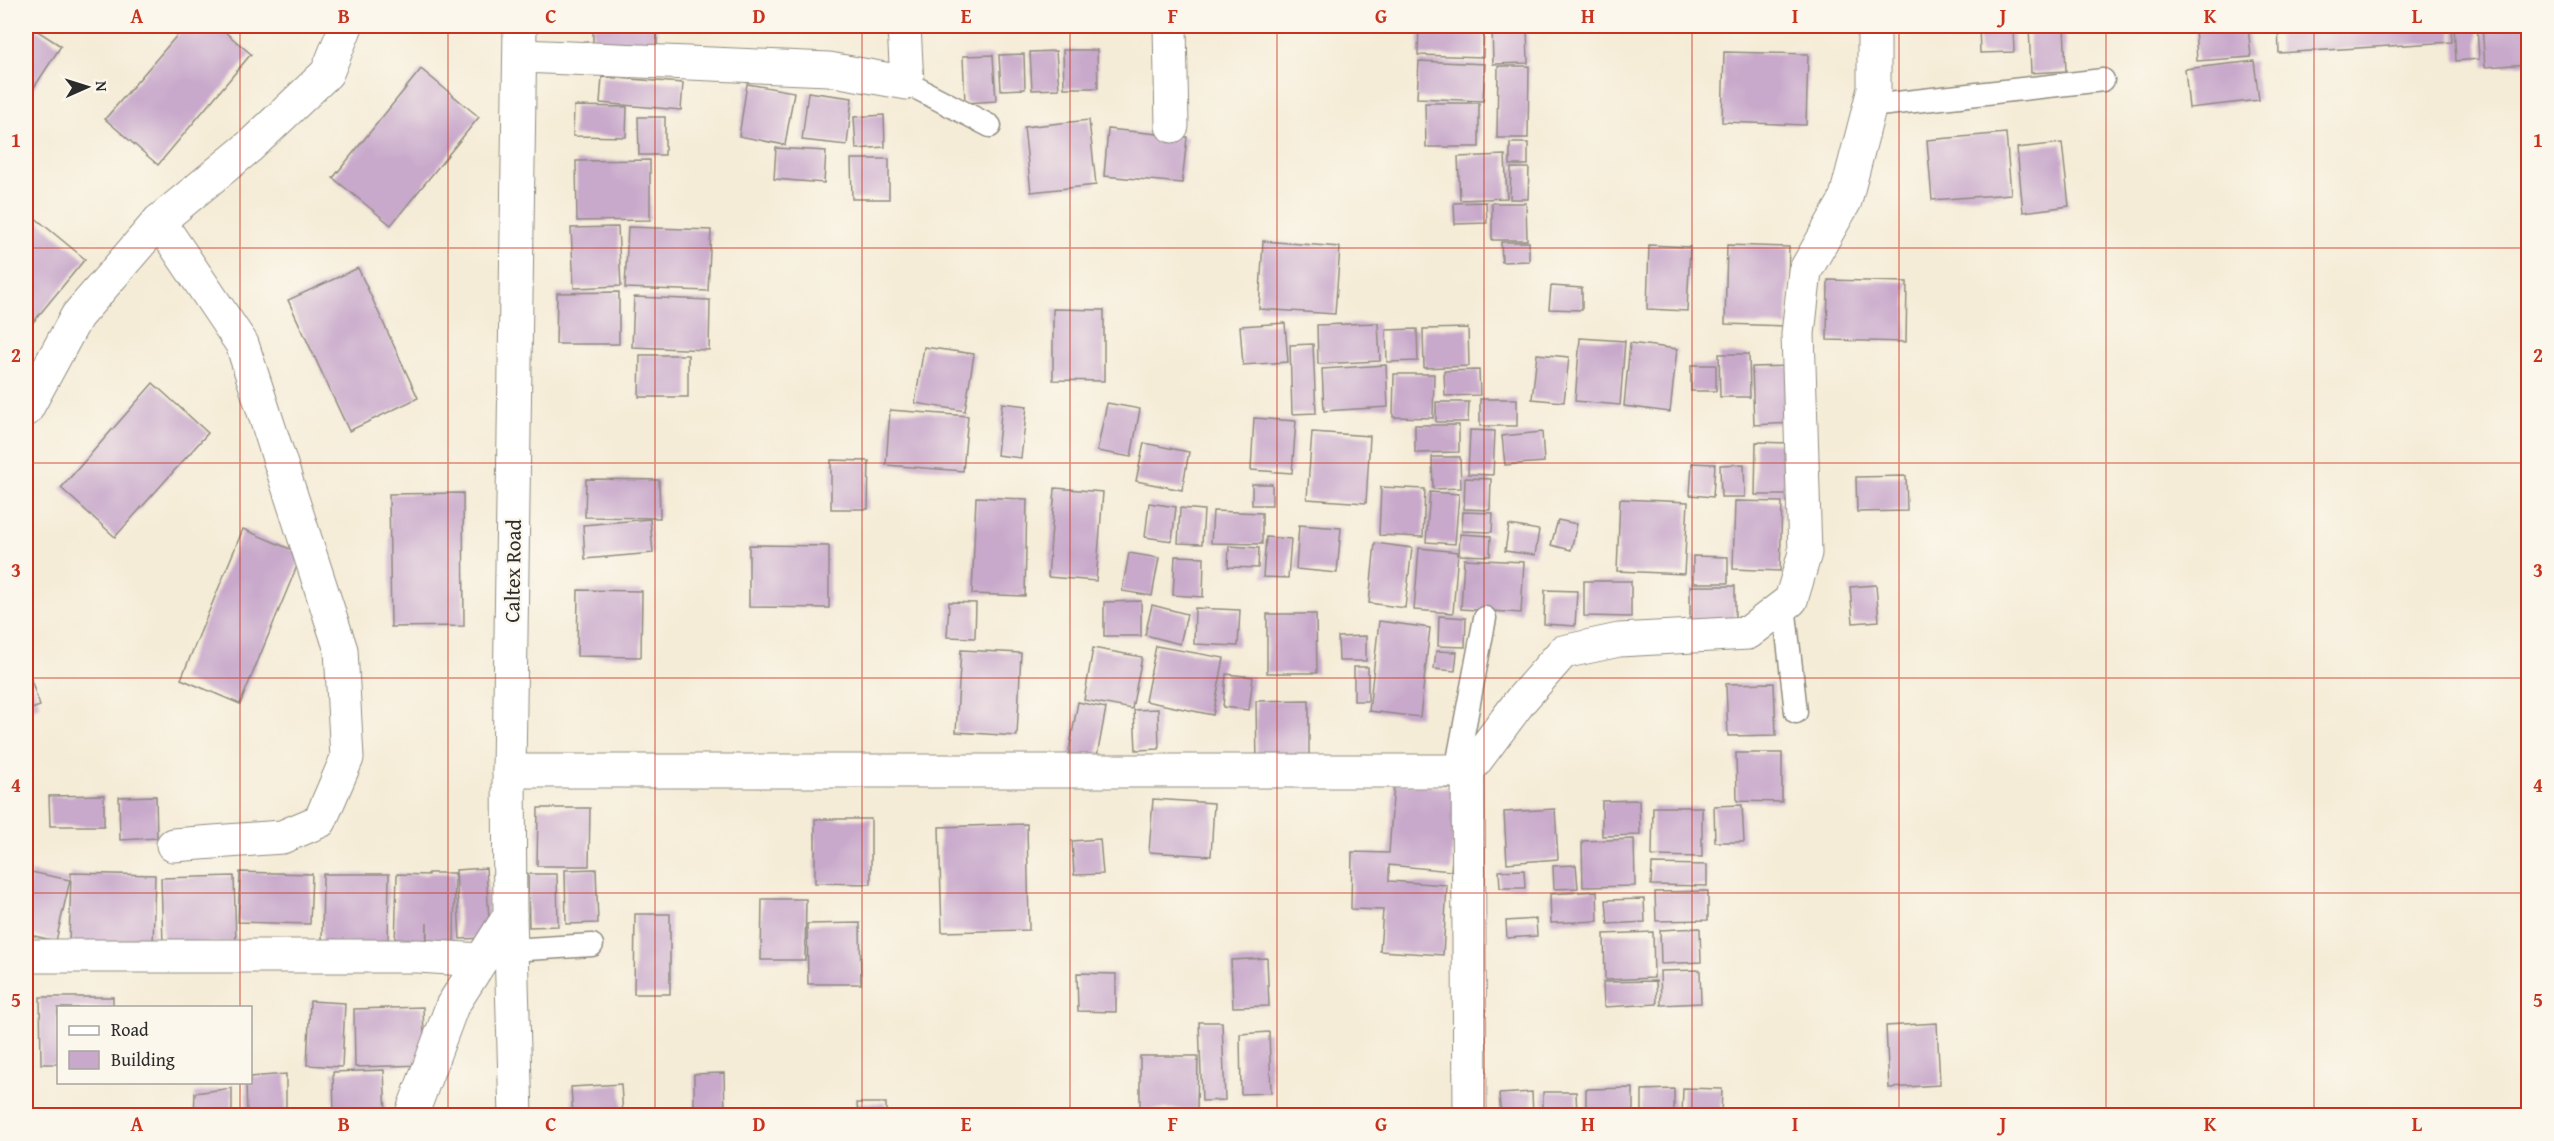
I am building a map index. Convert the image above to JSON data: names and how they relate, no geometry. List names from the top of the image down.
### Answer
{
  "streets": {
    "street": ["Caltex Road"]
  },
  "legend": ["Road", "Building"],
  "north": "right",
  "grid": {
    "columns": [
      "A",
      "B",
      "C",
      "D",
      "E",
      "F",
      "G",
      "H",
      "I",
      "J",
      "K",
      "L"
    ],
    "rows": [
      "1",
      "2",
      "3",
      "4",
      "5"
    ]
  }
}
